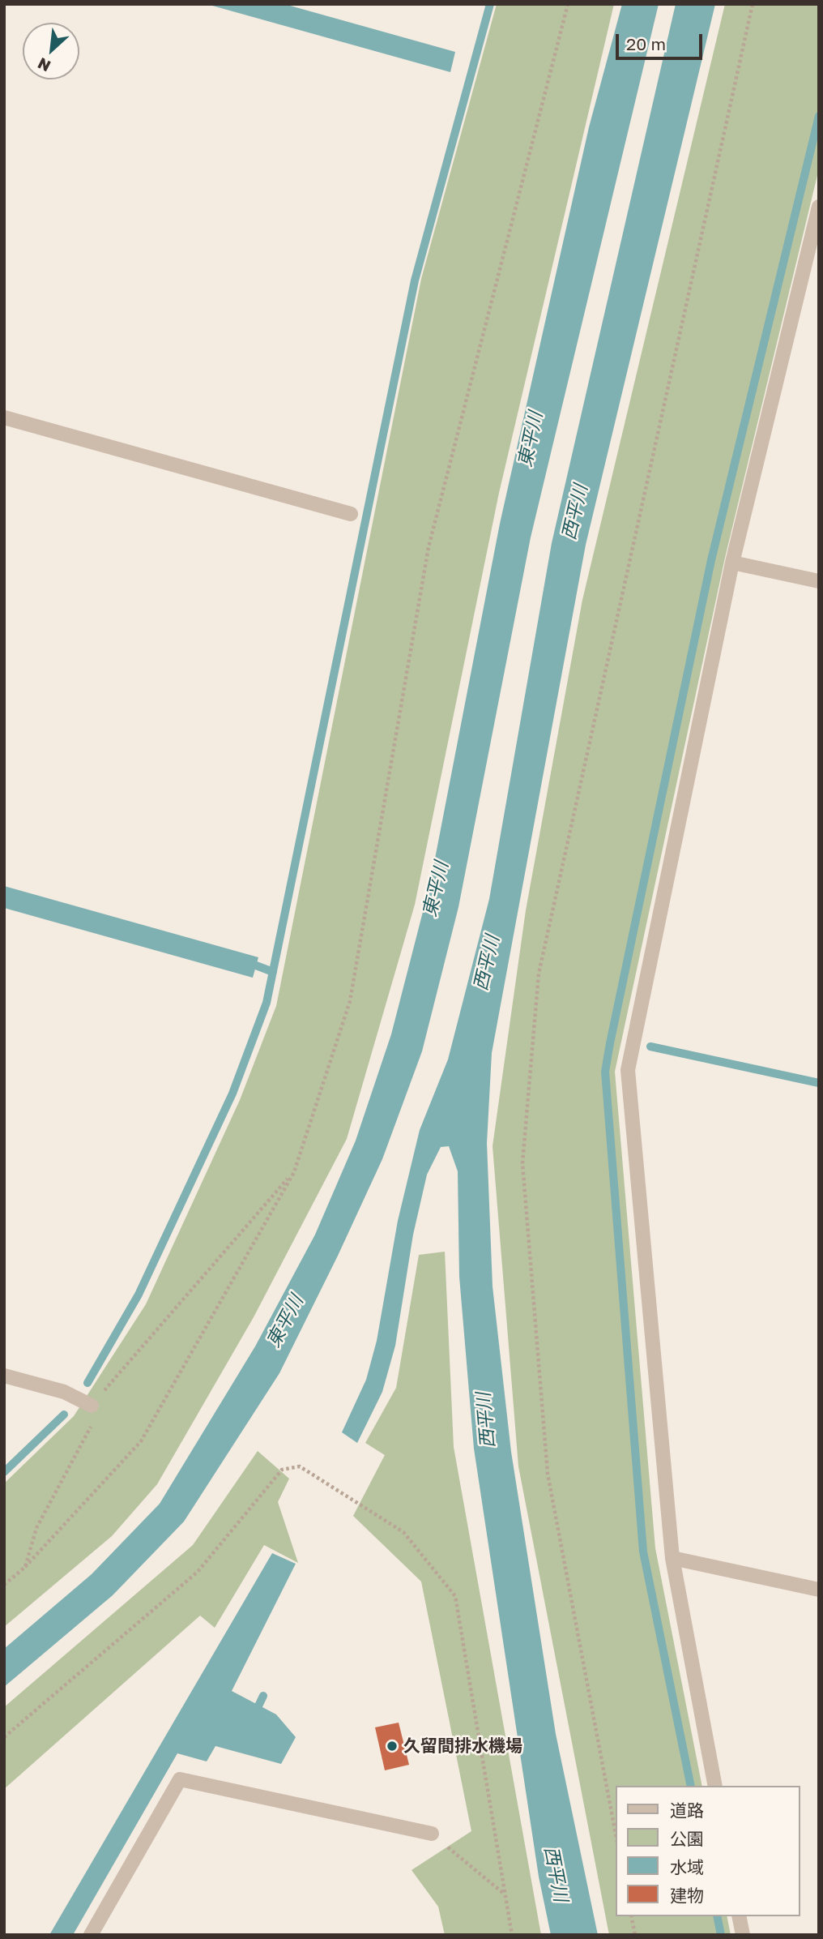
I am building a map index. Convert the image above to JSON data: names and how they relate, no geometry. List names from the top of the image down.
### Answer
{
  "water": ["東平川", "西平川"],
  "places": ["久留間排水機場"],
  "legend": [
    "道路",
    "公園",
    "水域",
    "建物"
  ],
  "scale_bar": "20 m",
  "north": "bottom left"
}
